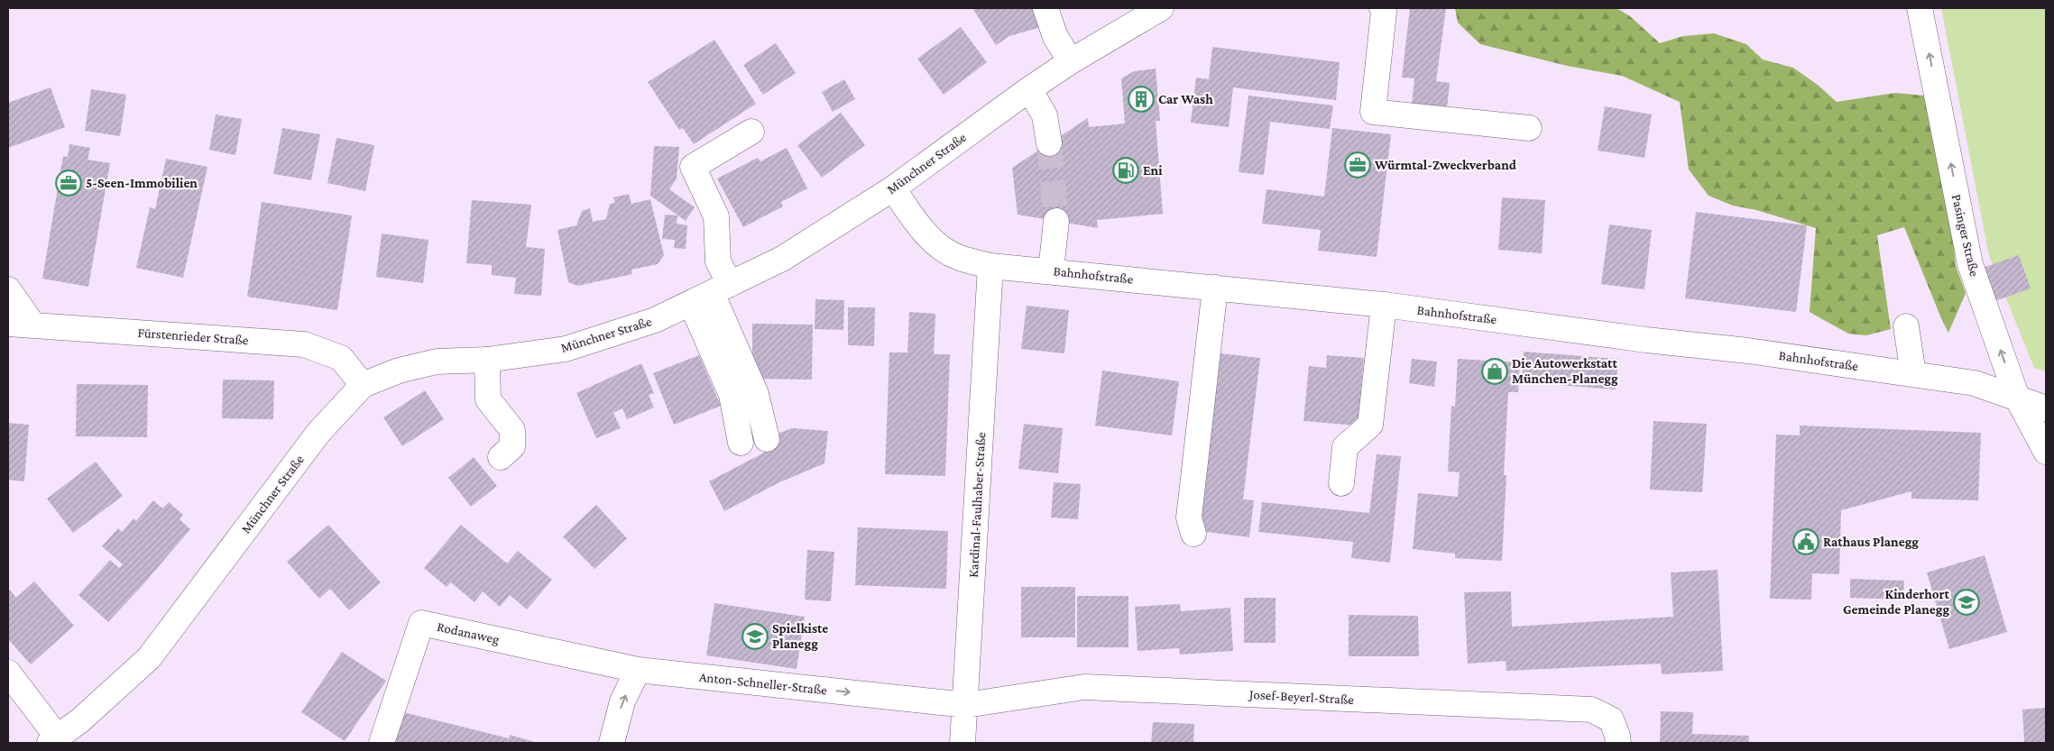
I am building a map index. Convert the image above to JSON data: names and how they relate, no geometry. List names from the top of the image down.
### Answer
{
  "streets": {
    "street": [
      "Münchner Straße",
      "Pasinger Straße",
      "Bahnhofstraße",
      "Fürstenrieder Straße",
      "Kardinal-Faulhaber-Straße",
      "Rodanaweg",
      "Anton-Schneller-Straße",
      "Josef-Beyerl-Straße"
    ]
  },
  "crossings": [
    ["Münchner Straße", "Bahnhofstraße"],
    ["Münchner Straße", "Fürstenrieder Straße"],
    ["Pasinger Straße", "Bahnhofstraße"],
    ["Bahnhofstraße", "Kardinal-Faulhaber-Straße"],
    ["Kardinal-Faulhaber-Straße", "Anton-Schneller-Straße"],
    ["Kardinal-Faulhaber-Straße", "Josef-Beyerl-Straße"],
    ["Rodanaweg", "Anton-Schneller-Straße"],
    ["Anton-Schneller-Straße", "Josef-Beyerl-Straße"]
  ],
  "one_way": ["Pasinger Straße", "Anton-Schneller-Straße"],
  "places": {
    "building": ["Car Wash"],
    "office": ["Würmtal-Zweckverband", "5-Seen-Immobilien"],
    "fuel station": ["Eni"],
    "shop": ["Die Autowerkstatt München-Planegg"],
    "public building": ["Rathaus Planegg"],
    "school or university": ["Kinderhort Gemeinde Planegg", "Spielkiste Planegg"]
  }
}
